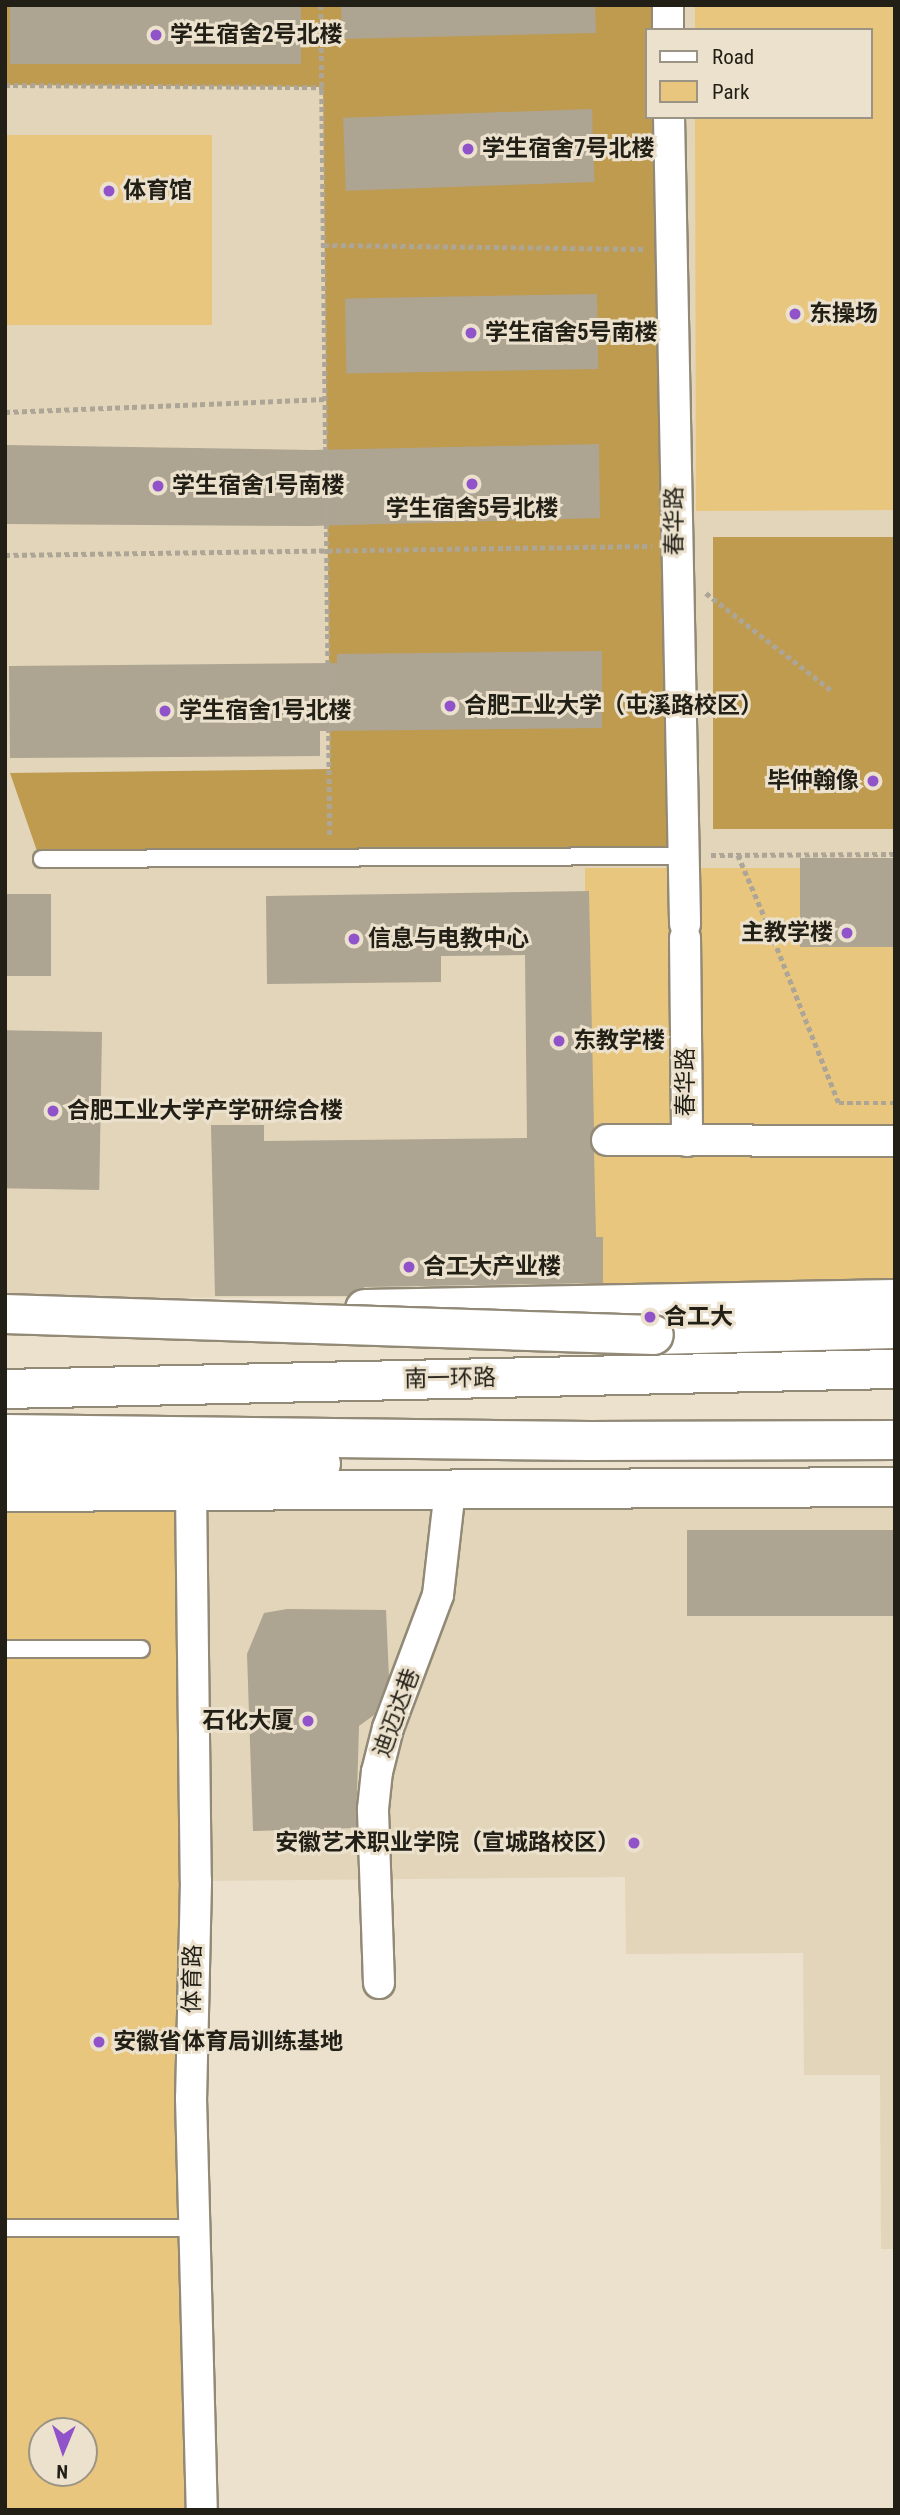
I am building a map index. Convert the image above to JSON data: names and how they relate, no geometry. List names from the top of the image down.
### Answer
{
  "streets": {
    "main road": ["南一环路"],
    "street": ["春华路", "迪迈达巷", "体育路"]
  },
  "places": [
    "学生宿舍2号北楼",
    "学生宿舍7号北楼",
    "体育馆",
    "东操场",
    "学生宿舍5号南楼",
    "学生宿舍5号北楼",
    "学生宿舍1号南楼",
    "合肥工业大学（屯溪路校区）",
    "学生宿舍1号北楼",
    "毕仲翰像",
    "主教学楼",
    "信息与电教中心",
    "东教学楼",
    "合肥工业大学产学研综合楼",
    "合工大产业楼",
    "合工大",
    "石化大厦",
    "安徽艺术职业学院（宣城路校区）",
    "安徽省体育局训练基地"
  ],
  "legend": ["Road", "Park"],
  "north": "bottom"
}
